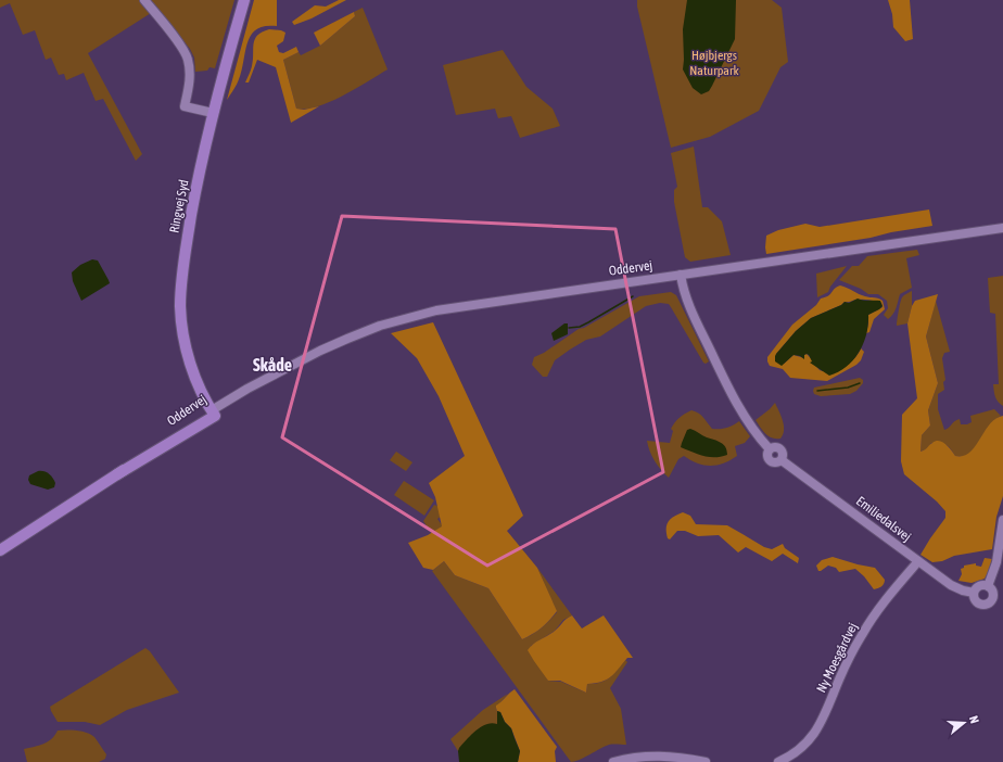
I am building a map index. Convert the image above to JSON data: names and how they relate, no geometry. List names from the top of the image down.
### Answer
{
  "streets": {
    "main road": ["Ringvej Syd", "Oddervej"],
    "street": ["Emiliedalsvej", "Ny Moesgårdvej"]
  },
  "crossings": [
    ["Ringvej Syd", "Oddervej"],
    ["Oddervej", "Emiliedalsvej"],
    ["Emiliedalsvej", "Ny Moesgårdvej"]
  ],
  "districts": ["Skåde"],
  "parks": ["Højbjergs Naturpark"],
  "north": "right"
}
